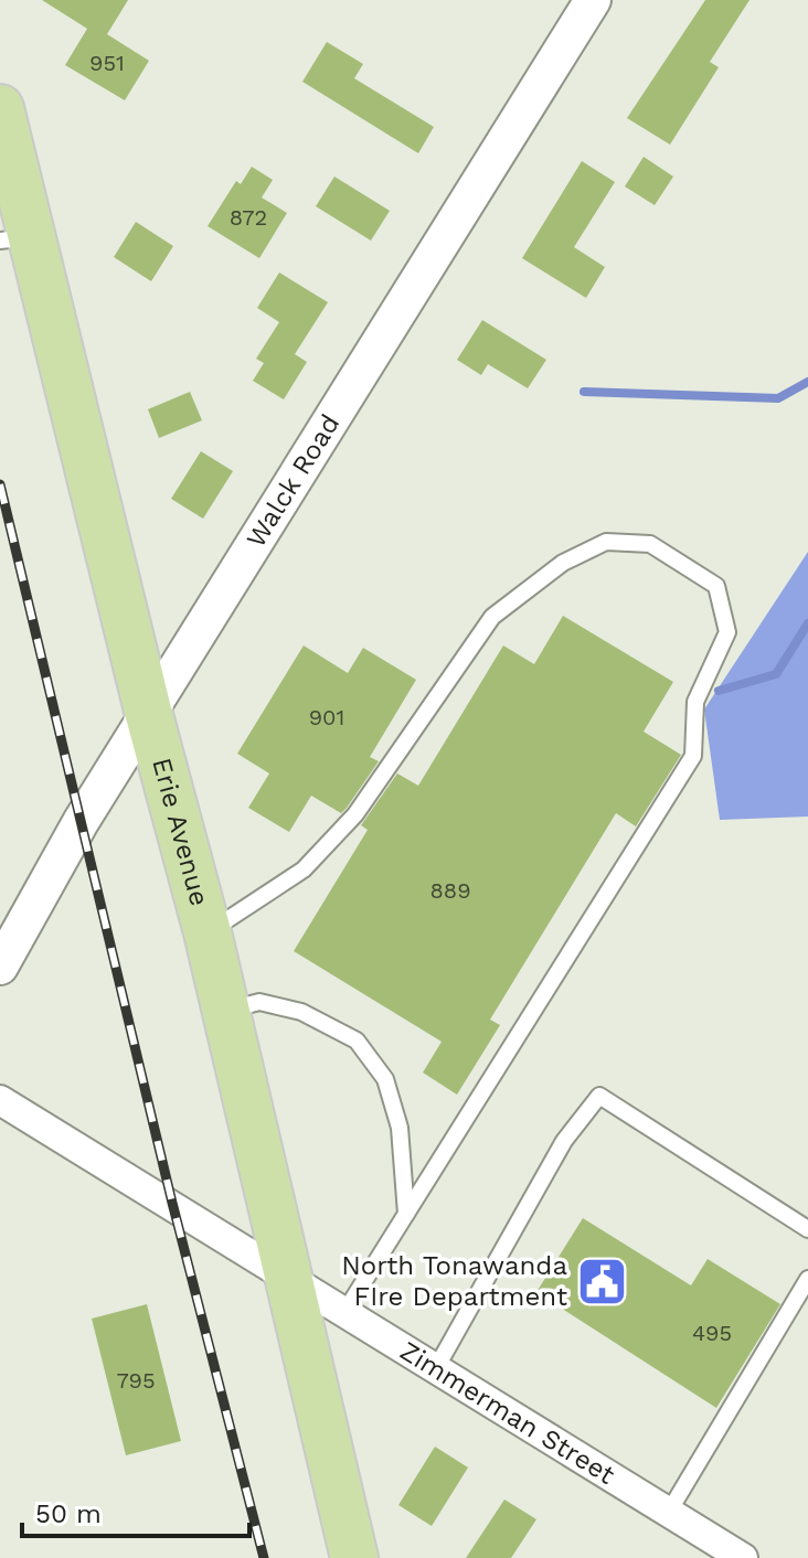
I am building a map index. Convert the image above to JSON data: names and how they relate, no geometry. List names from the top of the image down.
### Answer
{
  "streets": {
    "main road": ["Erie Avenue"],
    "street": ["Walck Road", "Zimmerman Street"]
  },
  "crossings": [
    ["Walck Road", "Erie Avenue"],
    ["Erie Avenue", "Zimmerman Street"]
  ],
  "places": {
    "public building": ["North Tonawanda FIre Department"]
  },
  "house_numbers": [
    "951",
    "872",
    "901",
    "889",
    "495",
    "795"
  ],
  "scale_bar": "50 m"
}
